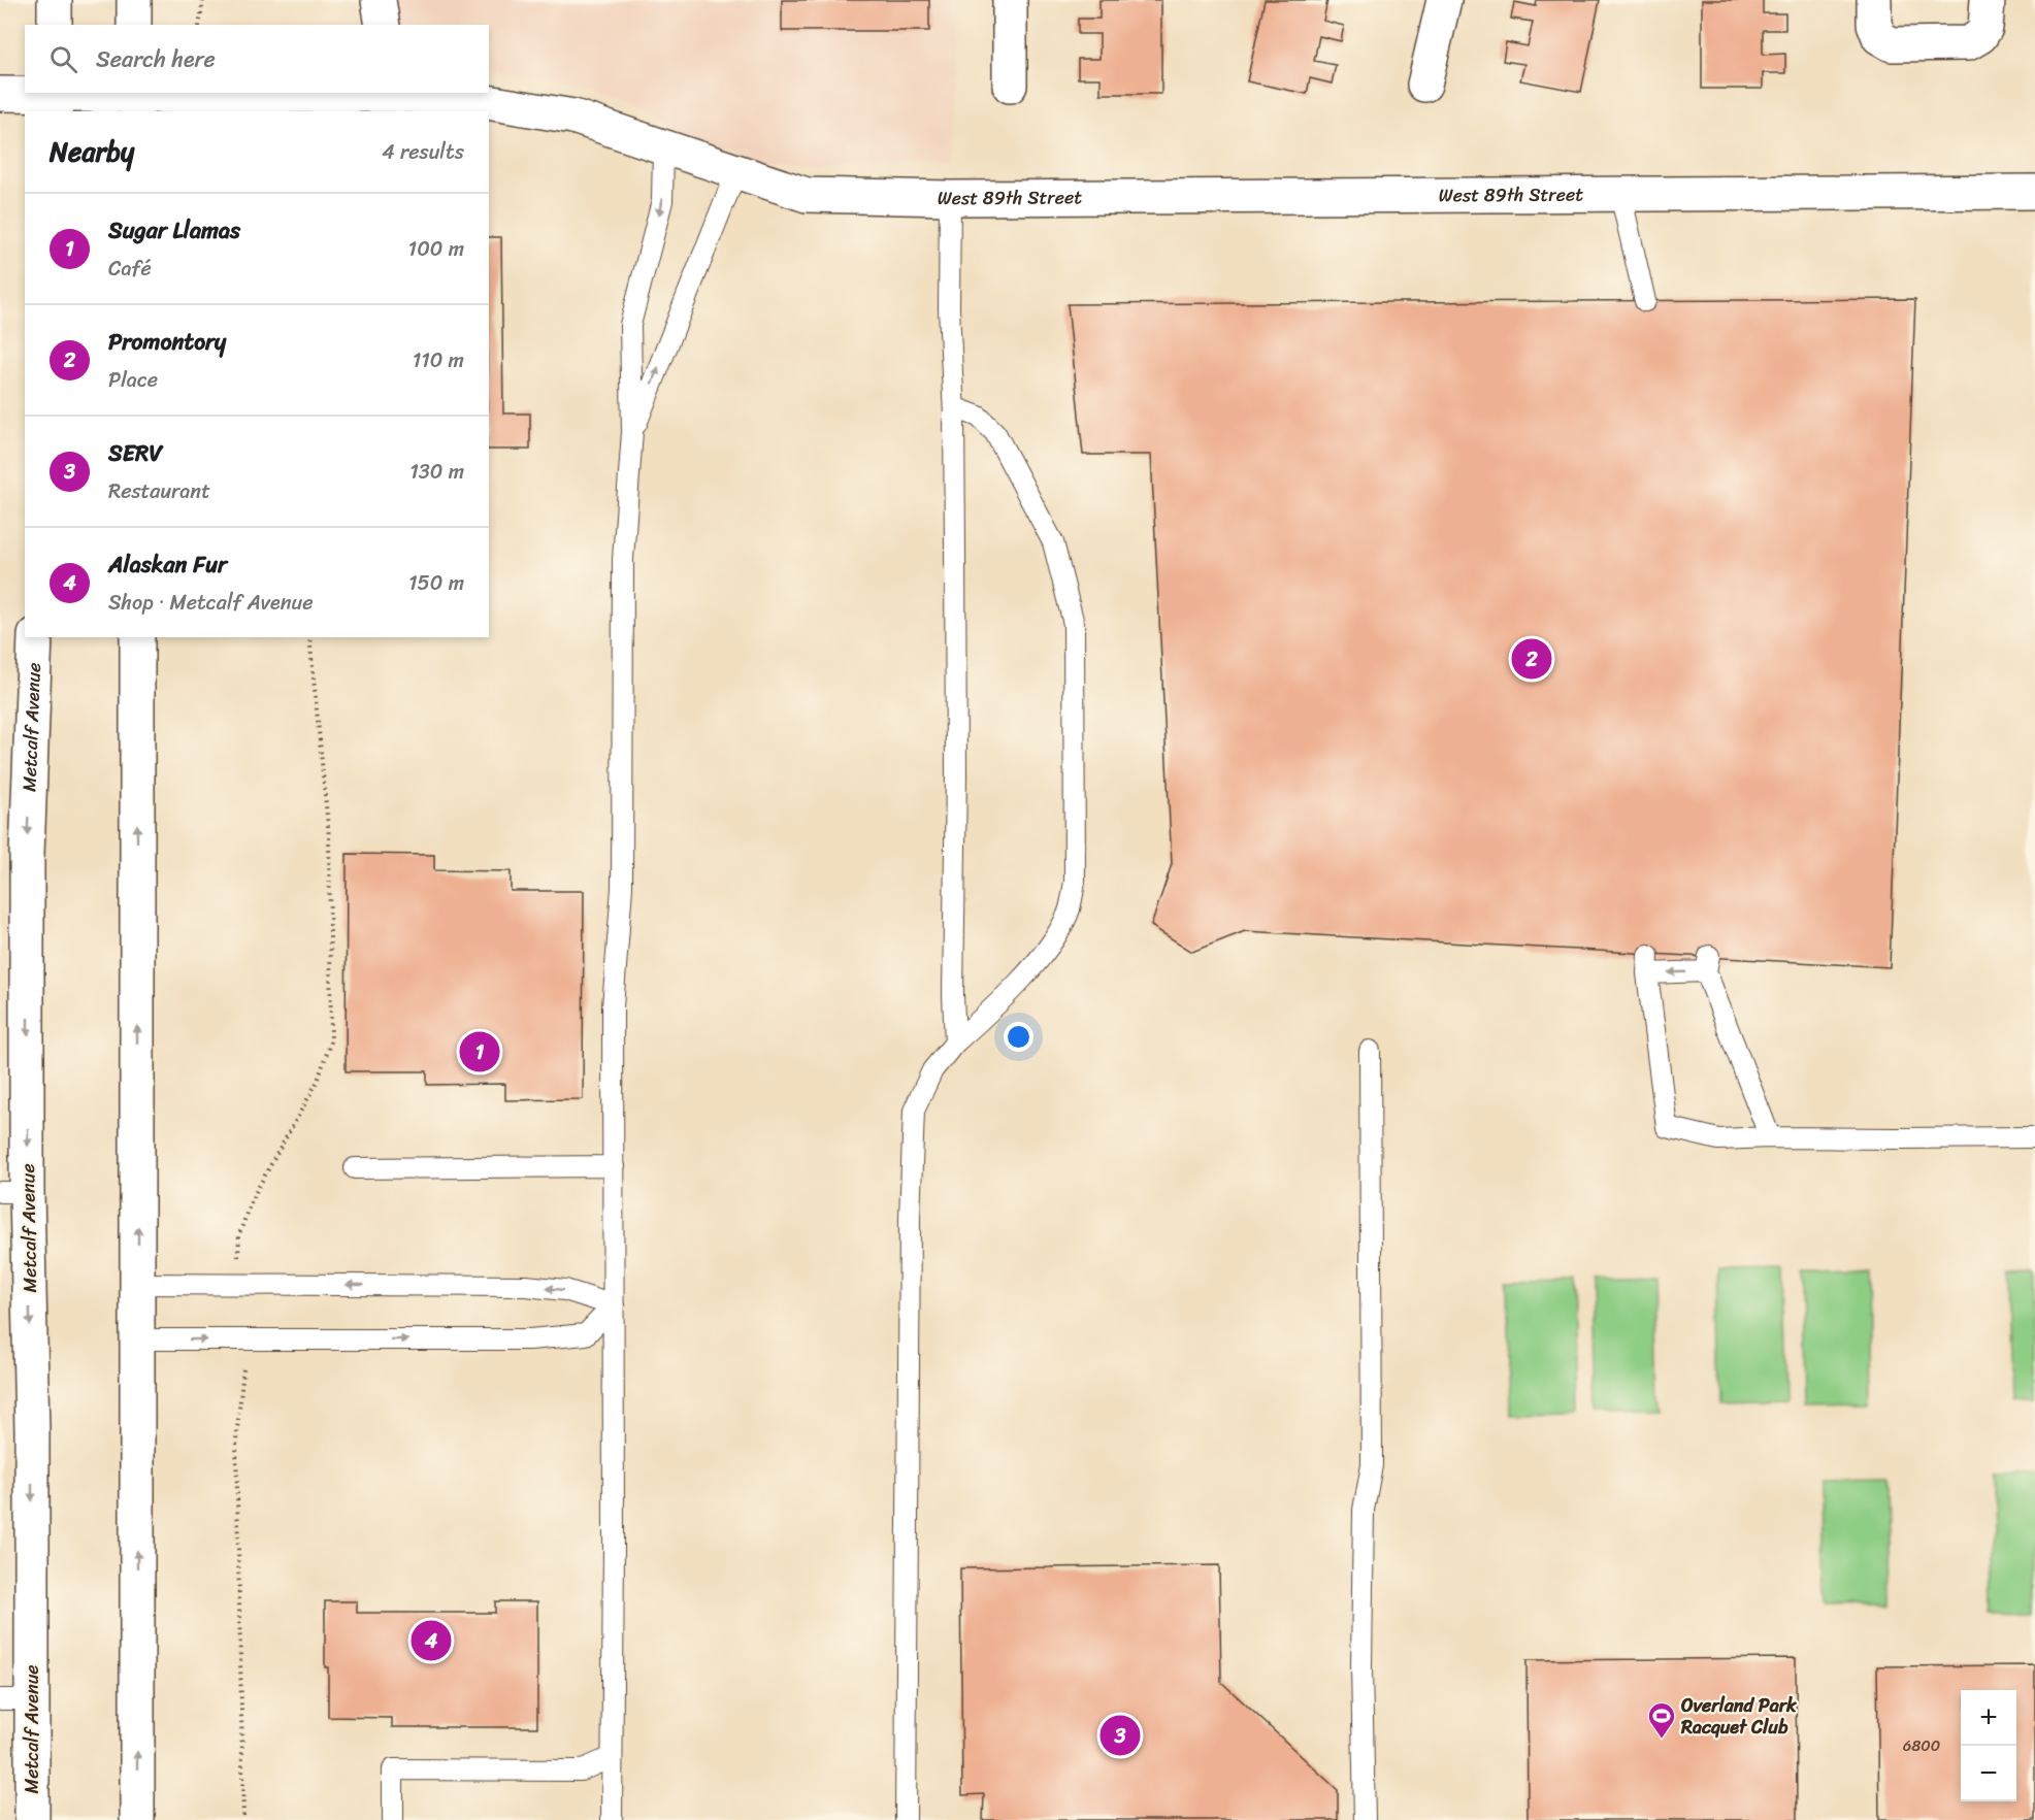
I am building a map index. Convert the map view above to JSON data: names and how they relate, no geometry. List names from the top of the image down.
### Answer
{
  "streets": {
    "street": ["West 89th Street", "Metcalf Avenue"]
  },
  "places": {
    "sports": ["Overland Park Racquet Club"]
  },
  "house_numbers": ["6800"],
  "page": {
    "search": "Search here",
    "heading": ["Nearby", "4 results"],
    "list": [
      {
        "mark": "1",
        "name": "Sugar Llamas",
        "note": "Café",
        "value": "100 m"
      },
      {
        "mark": "2",
        "name": "Promontory",
        "note": "Place",
        "value": "110 m"
      },
      {
        "mark": "3",
        "name": "SERV",
        "note": "Restaurant",
        "value": "130 m"
      },
      {
        "mark": "4",
        "name": "Alaskan Fur",
        "note": "Shop · Metcalf Avenue",
        "value": "150 m"
      }
    ],
    "pins": [
      "2",
      "1",
      "4",
      "3"
    ],
    "map_buttons": ["+", "−"]
  }
}
